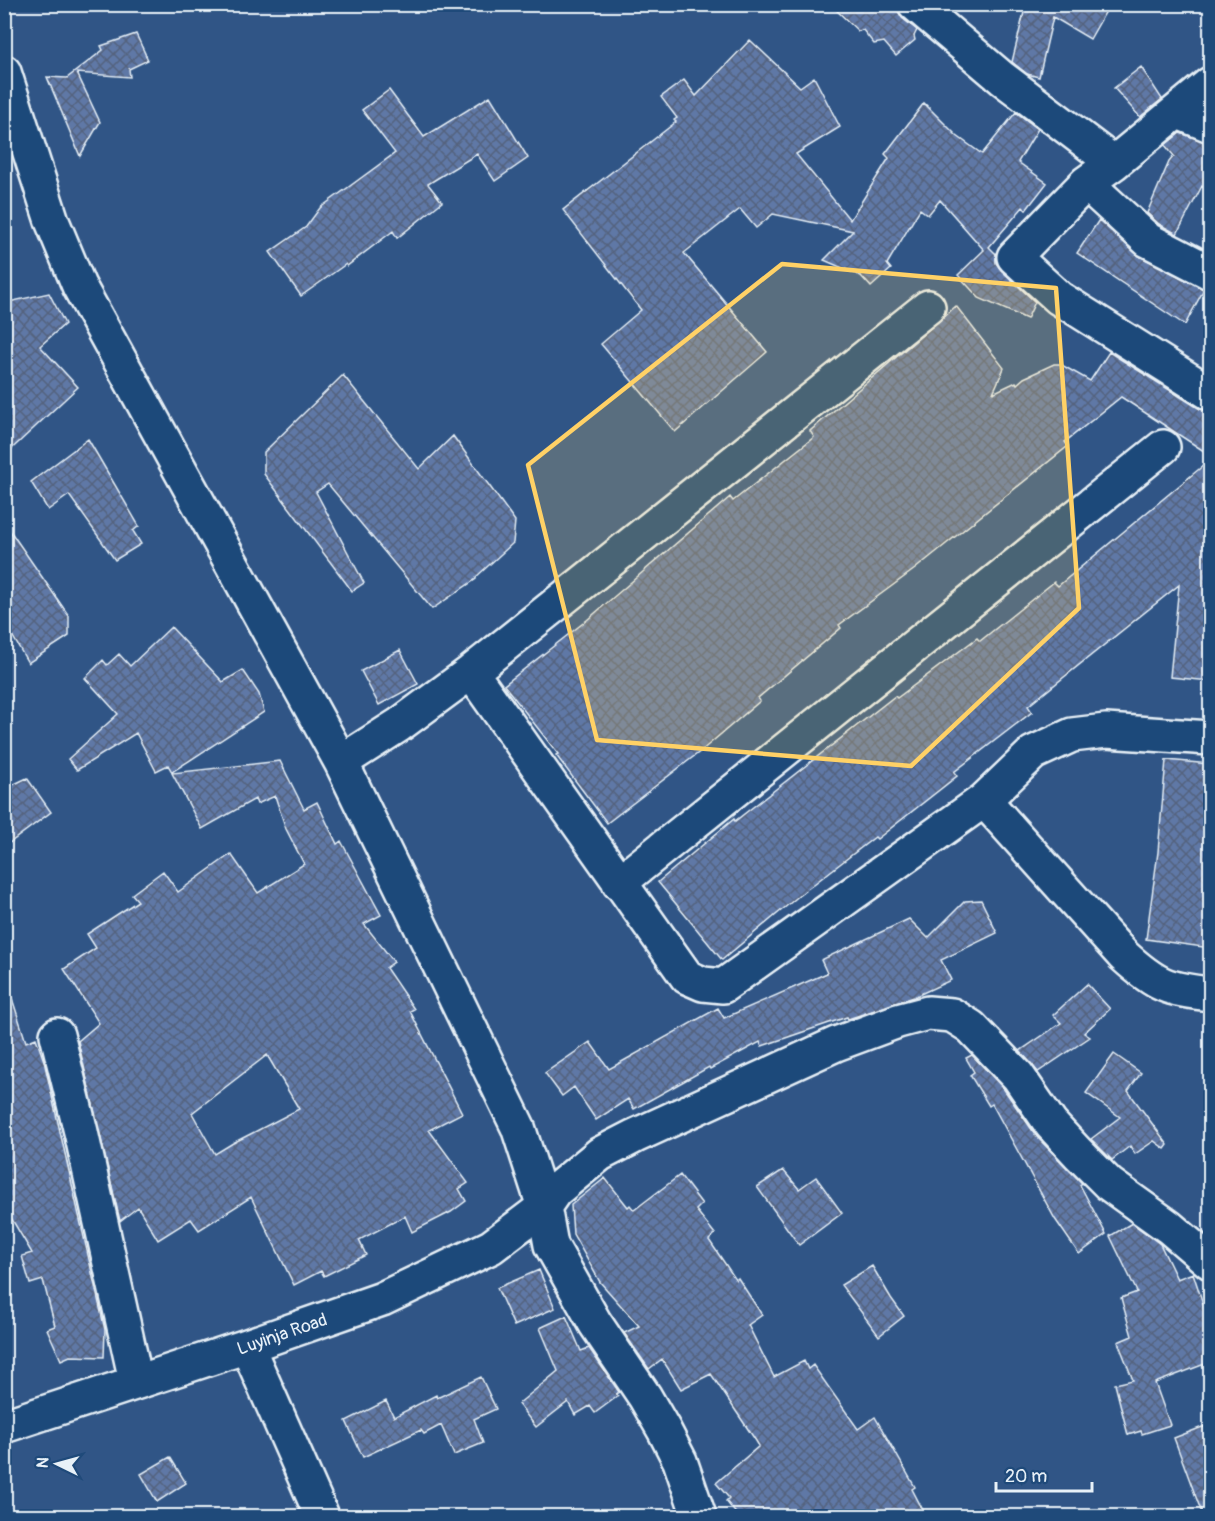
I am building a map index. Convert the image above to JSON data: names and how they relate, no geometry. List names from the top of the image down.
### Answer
{
  "streets": {
    "street": ["Luyinja Road"]
  },
  "scale_bar": "20 m",
  "north": "left"
}
